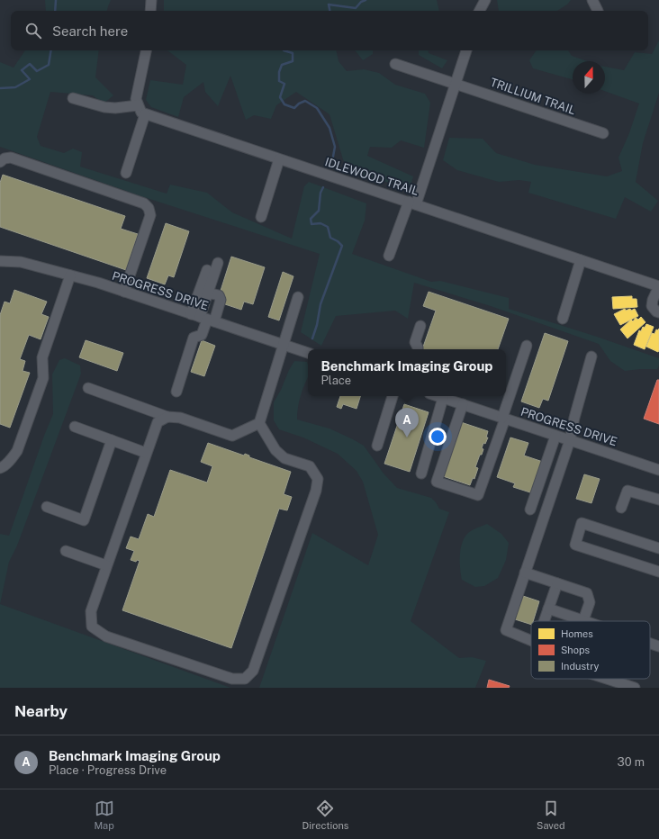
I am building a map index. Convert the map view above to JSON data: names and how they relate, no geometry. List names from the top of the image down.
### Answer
{
  "streets": {
    "street": ["TRILLIUM TRAIL", "IDLEWOOD TRAIL", "PROGRESS DRIVE"]
  },
  "legend": ["Homes", "Shops", "Industry"],
  "north": "top",
  "page": {
    "search": "Search here",
    "popup": ["Benchmark Imaging Group", "Place"],
    "pins": "A",
    "heading": "Nearby",
    "list": [
      {
        "mark": "A",
        "name": "Benchmark Imaging Group",
        "note": "Place · Progress Drive",
        "value": "30 m"
      }
    ],
    "nav": ["Map", "Directions", "Saved"]
  }
}
